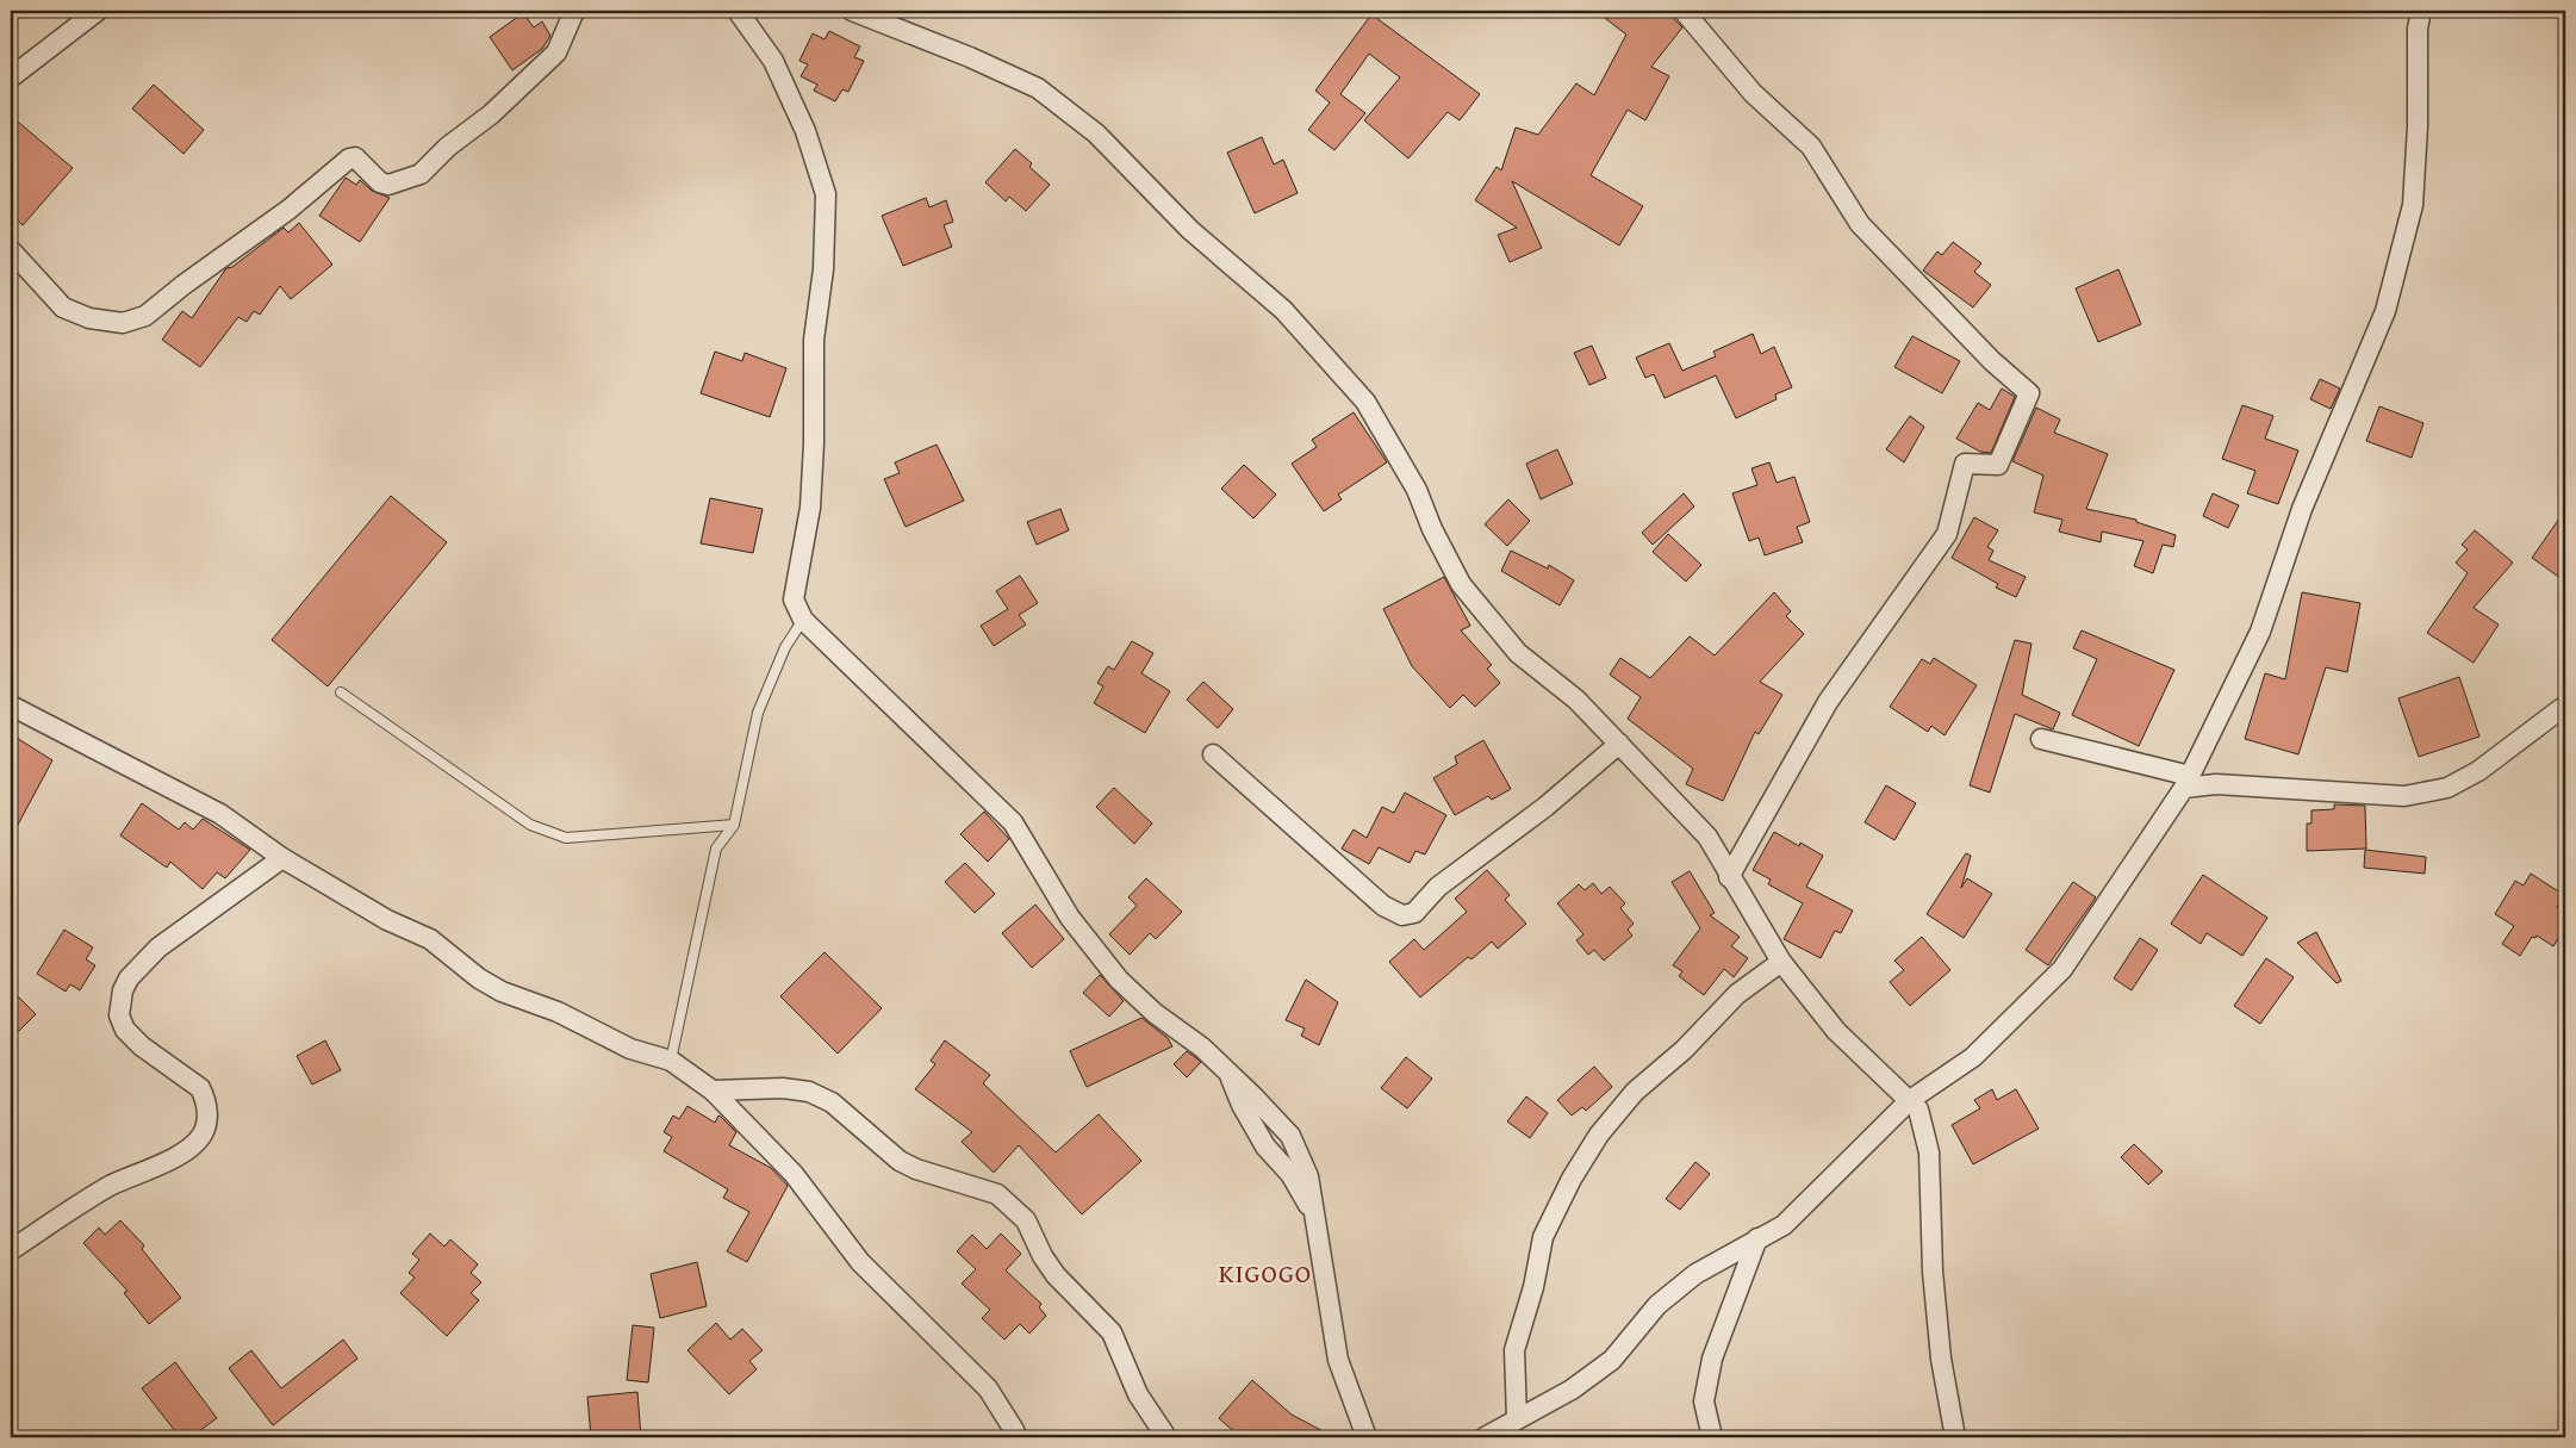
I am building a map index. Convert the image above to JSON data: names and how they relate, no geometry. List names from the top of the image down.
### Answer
{
  "districts": ["KIGOGO"]
}
